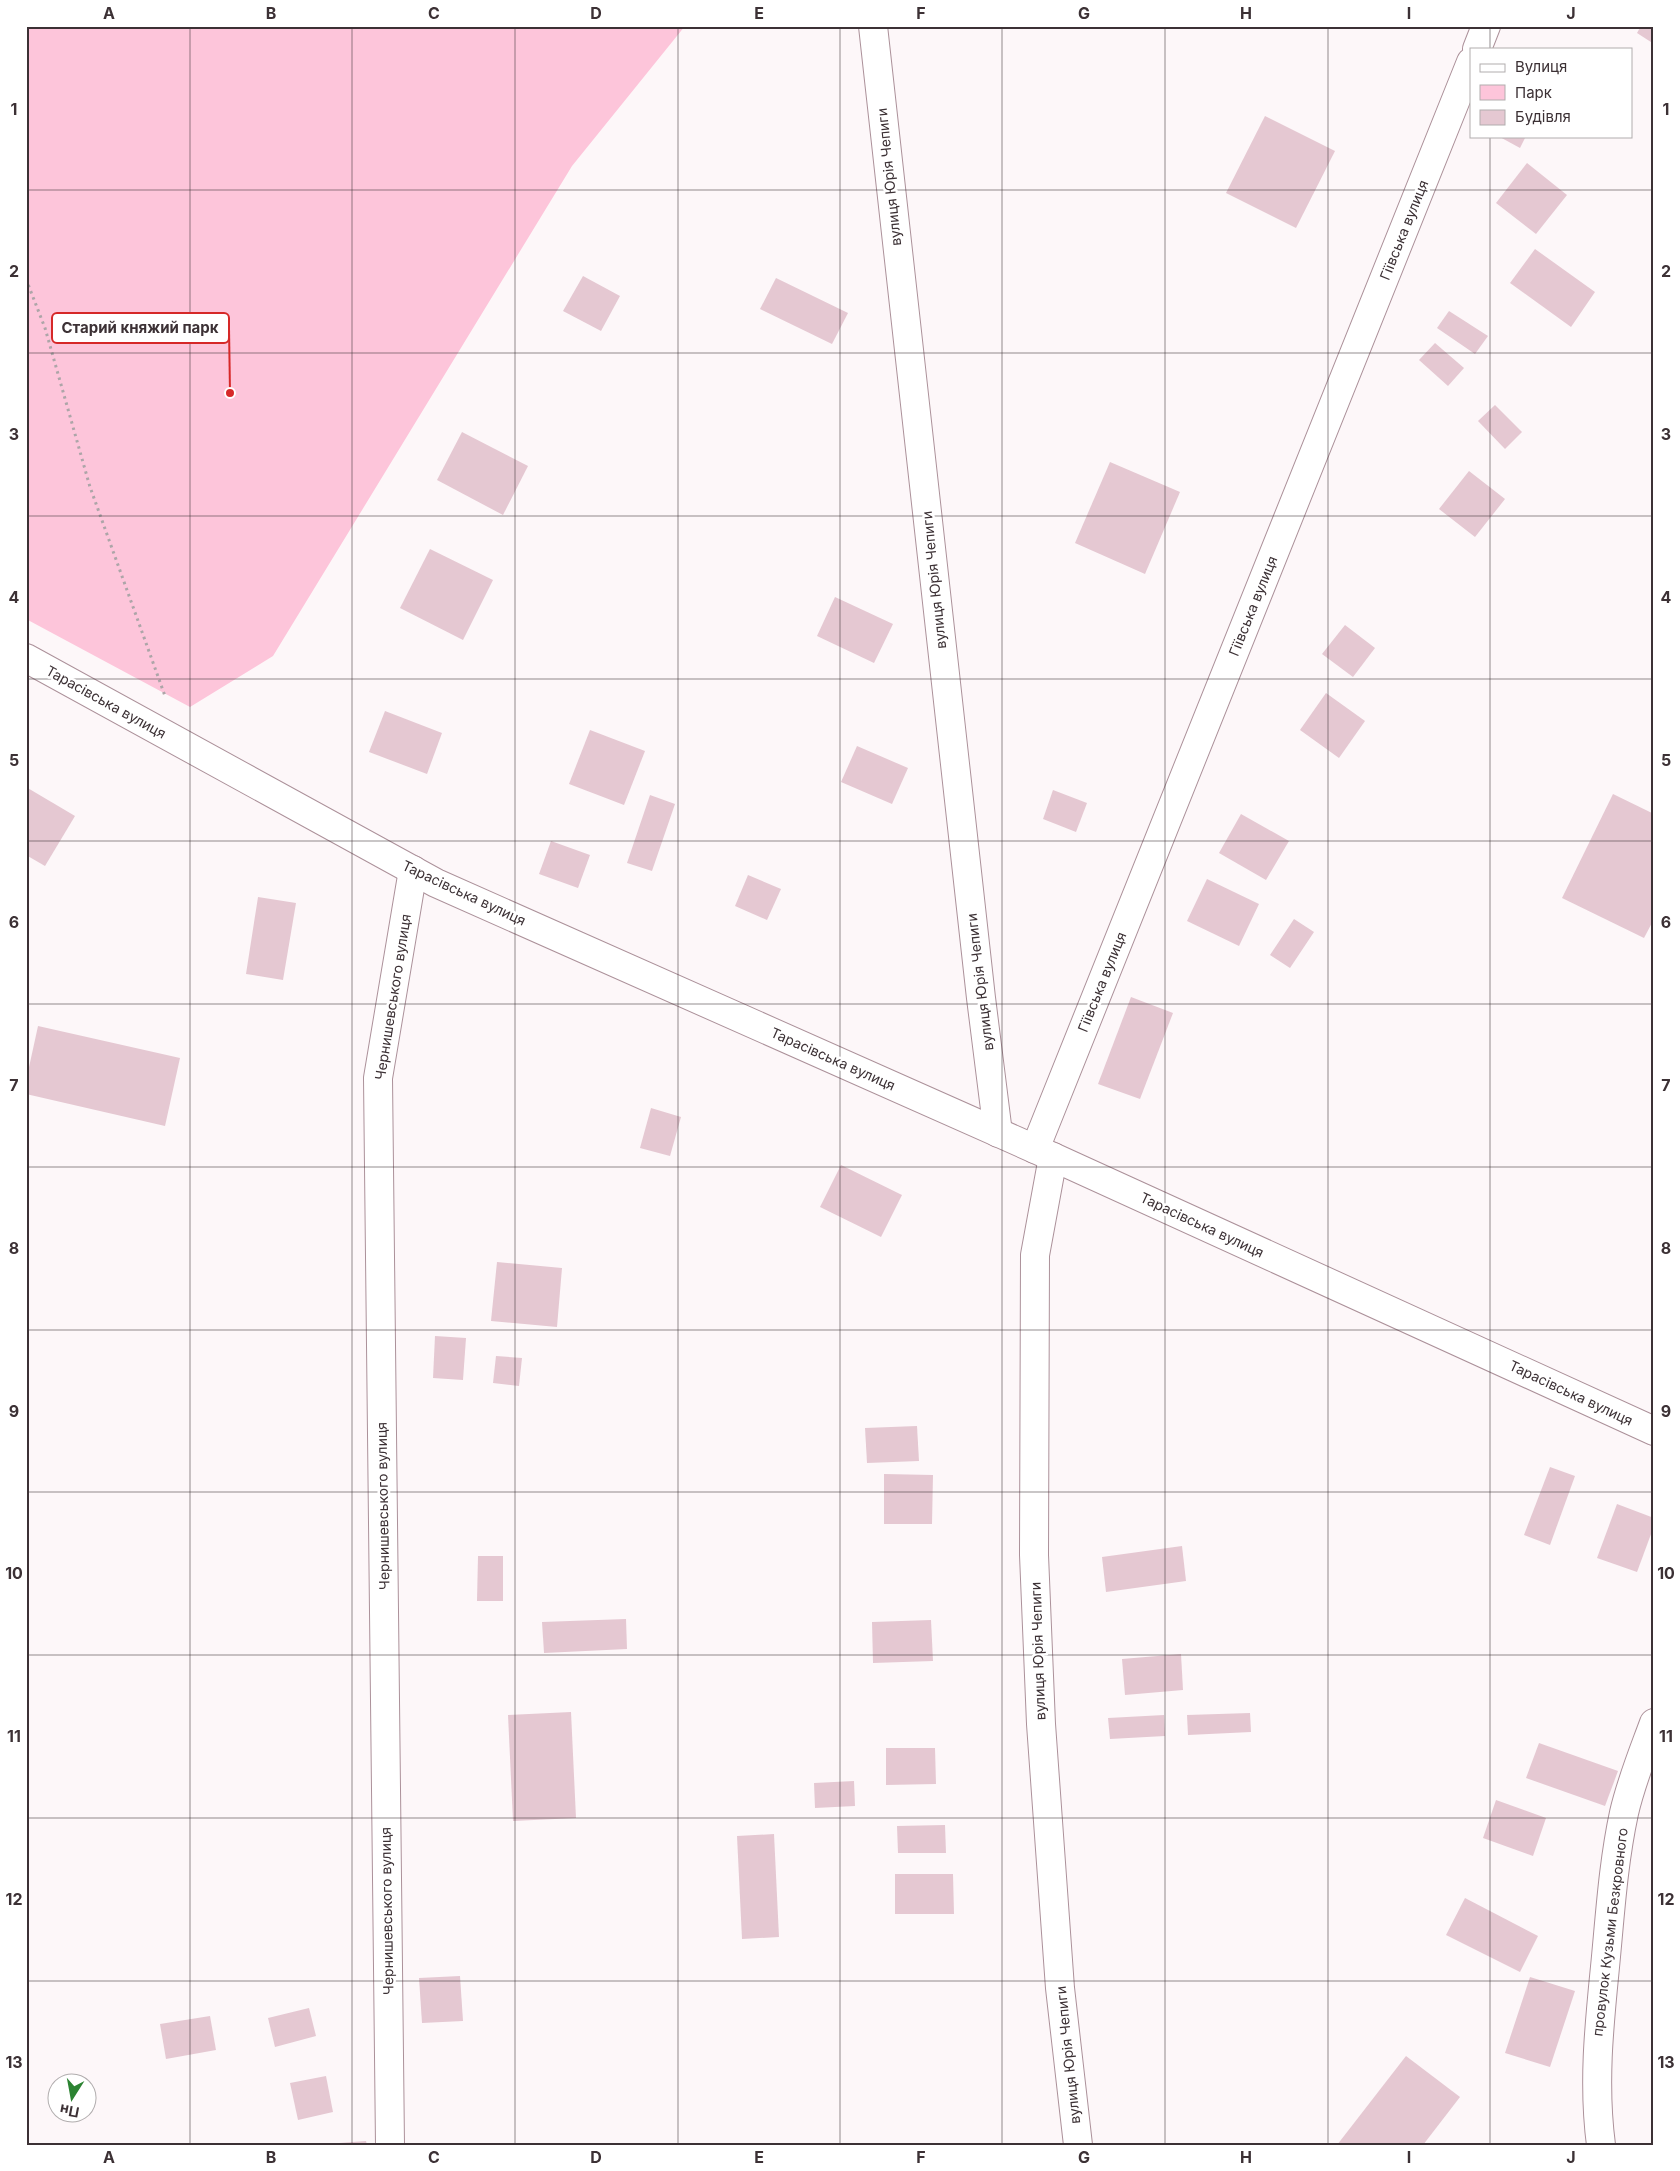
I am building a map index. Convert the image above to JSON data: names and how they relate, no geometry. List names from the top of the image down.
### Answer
{
  "streets": {
    "street": [
      "вулиця Юрія Чепиги",
      "Гіївська вулиця",
      "Тарасівська вулиця",
      "Чернишевського вулиця",
      "провулок Кузьми Безкровного"
    ]
  },
  "crossings": [
    ["вулиця Юрія Чепиги", "Гіївська вулиця"],
    ["вулиця Юрія Чепиги", "Тарасівська вулиця"],
    ["Гіївська вулиця", "Тарасівська вулиця"],
    ["Тарасівська вулиця", "Чернишевського вулиця"]
  ],
  "places": ["Старий княжий парк"],
  "legend": ["Вулиця", "Парк", "Будівля"],
  "north": "bottom",
  "grid": {
    "columns": [
      "A",
      "B",
      "C",
      "D",
      "E",
      "F",
      "G",
      "H",
      "I",
      "J"
    ],
    "rows": [
      "1",
      "2",
      "3",
      "4",
      "5",
      "6",
      "7",
      "8",
      "9",
      "10",
      "11",
      "12",
      "13"
    ]
  }
}
